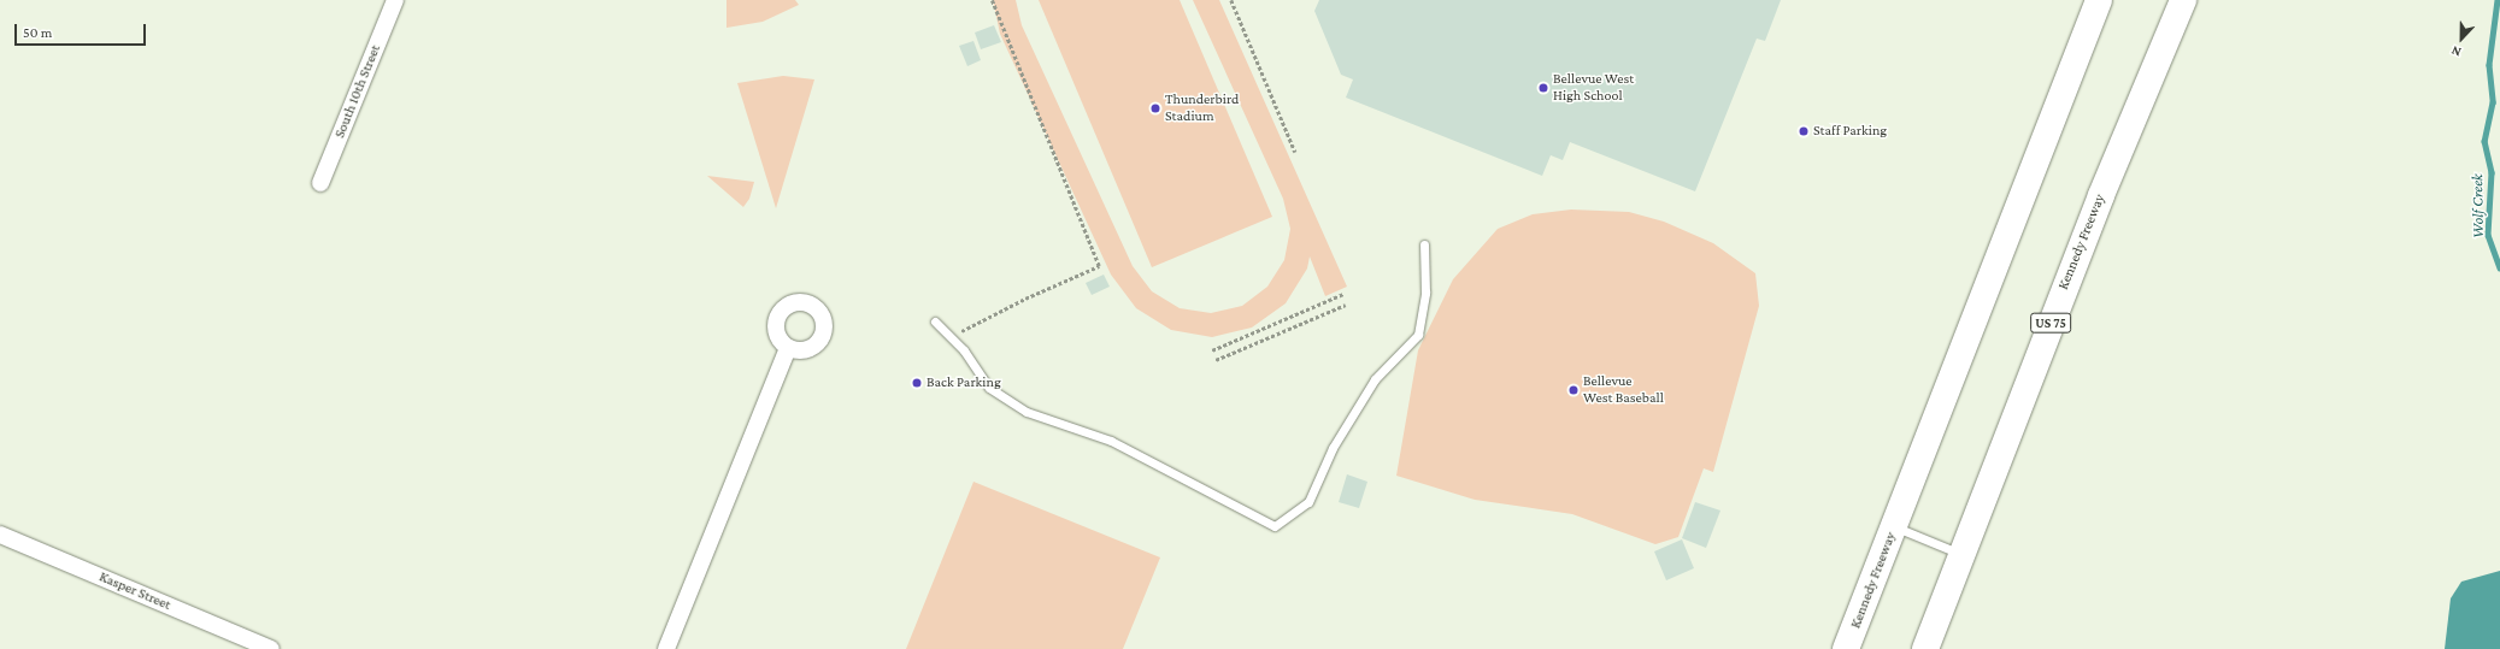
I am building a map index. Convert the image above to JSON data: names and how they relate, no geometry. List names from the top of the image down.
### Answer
{
  "streets": {
    "highway": ["Kennedy Freeway", "US 75"],
    "street": ["South 10th Street", "Kasper Street"]
  },
  "water": ["Wolf Creek"],
  "places": [
    "Bellevue West High School",
    "Thunderbird Stadium",
    "Staff Parking",
    "Back Parking",
    "Bellevue West Baseball"
  ],
  "scale_bar": "50 m",
  "north": "bottom"
}
